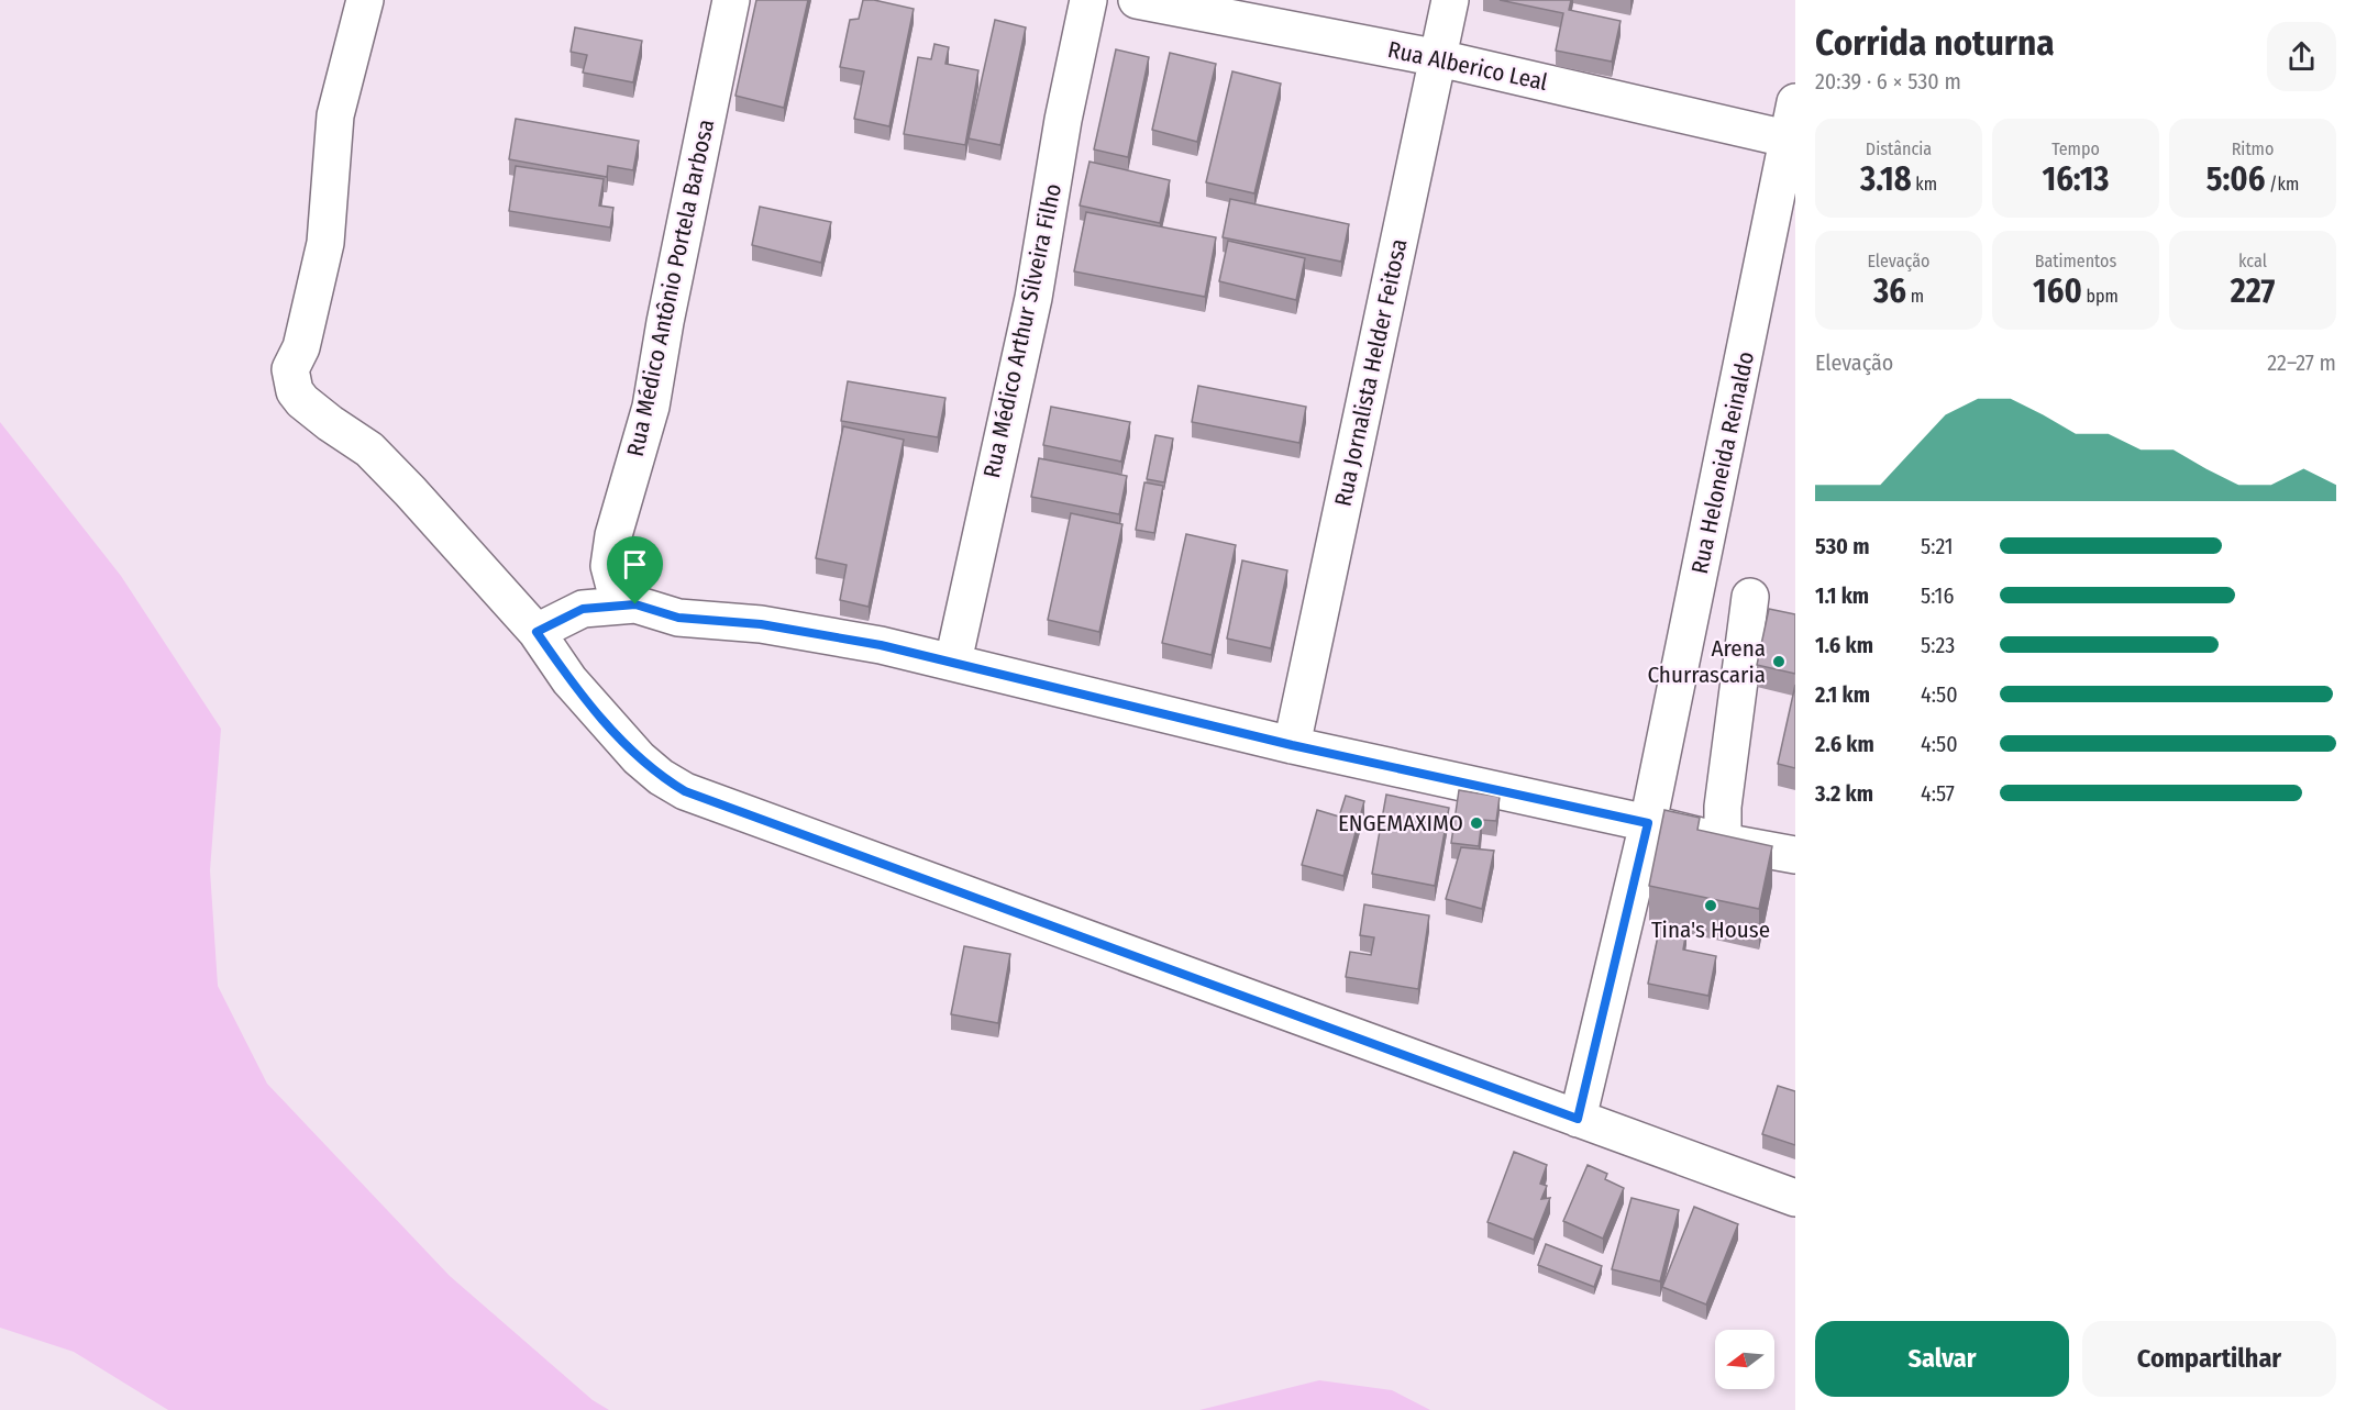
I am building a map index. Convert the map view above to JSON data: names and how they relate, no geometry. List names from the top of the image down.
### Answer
{
  "streets": {
    "street": [
      "Rua Alberico Leal",
      "Rua Médico Antônio Portela Barbosa",
      "Rua Médico Arthur Silveira Filho",
      "Rua Jornalista Helder Feitosa",
      "Rua Heloneida Reinaldo"
    ]
  },
  "crossings": [
    ["Rua Alberico Leal", "Rua Jornalista Helder Feitosa"],
    ["Rua Alberico Leal", "Rua Heloneida Reinaldo"]
  ],
  "places": ["Arena Churrascaria", "ENGEMAXIMO", "Tina's House"],
  "north": "left",
  "page": {
    "heading": ["Corrida noturna", "20:39 · 6 × 530 m"],
    "stats": [
      ["Distância", "3.18 km"],
      ["Tempo", "16:13"],
      ["Ritmo", "5:06 /km"],
      ["Elevação", "36 m"],
      ["Batimentos", "160 bpm"],
      ["kcal", "227"]
    ],
    "chart": ["Elevação", "22–27 m"],
    "list": [
      {
        "name": "530 m",
        "note": "5:21"
      },
      {
        "name": "1.1 km",
        "note": "5:16"
      },
      {
        "name": "1.6 km",
        "note": "5:23"
      },
      {
        "name": "2.1 km",
        "note": "4:50"
      },
      {
        "name": "2.6 km",
        "note": "4:50"
      },
      {
        "name": "3.2 km",
        "note": "4:57"
      }
    ],
    "buttons": ["Salvar", "Compartilhar"]
  }
}
